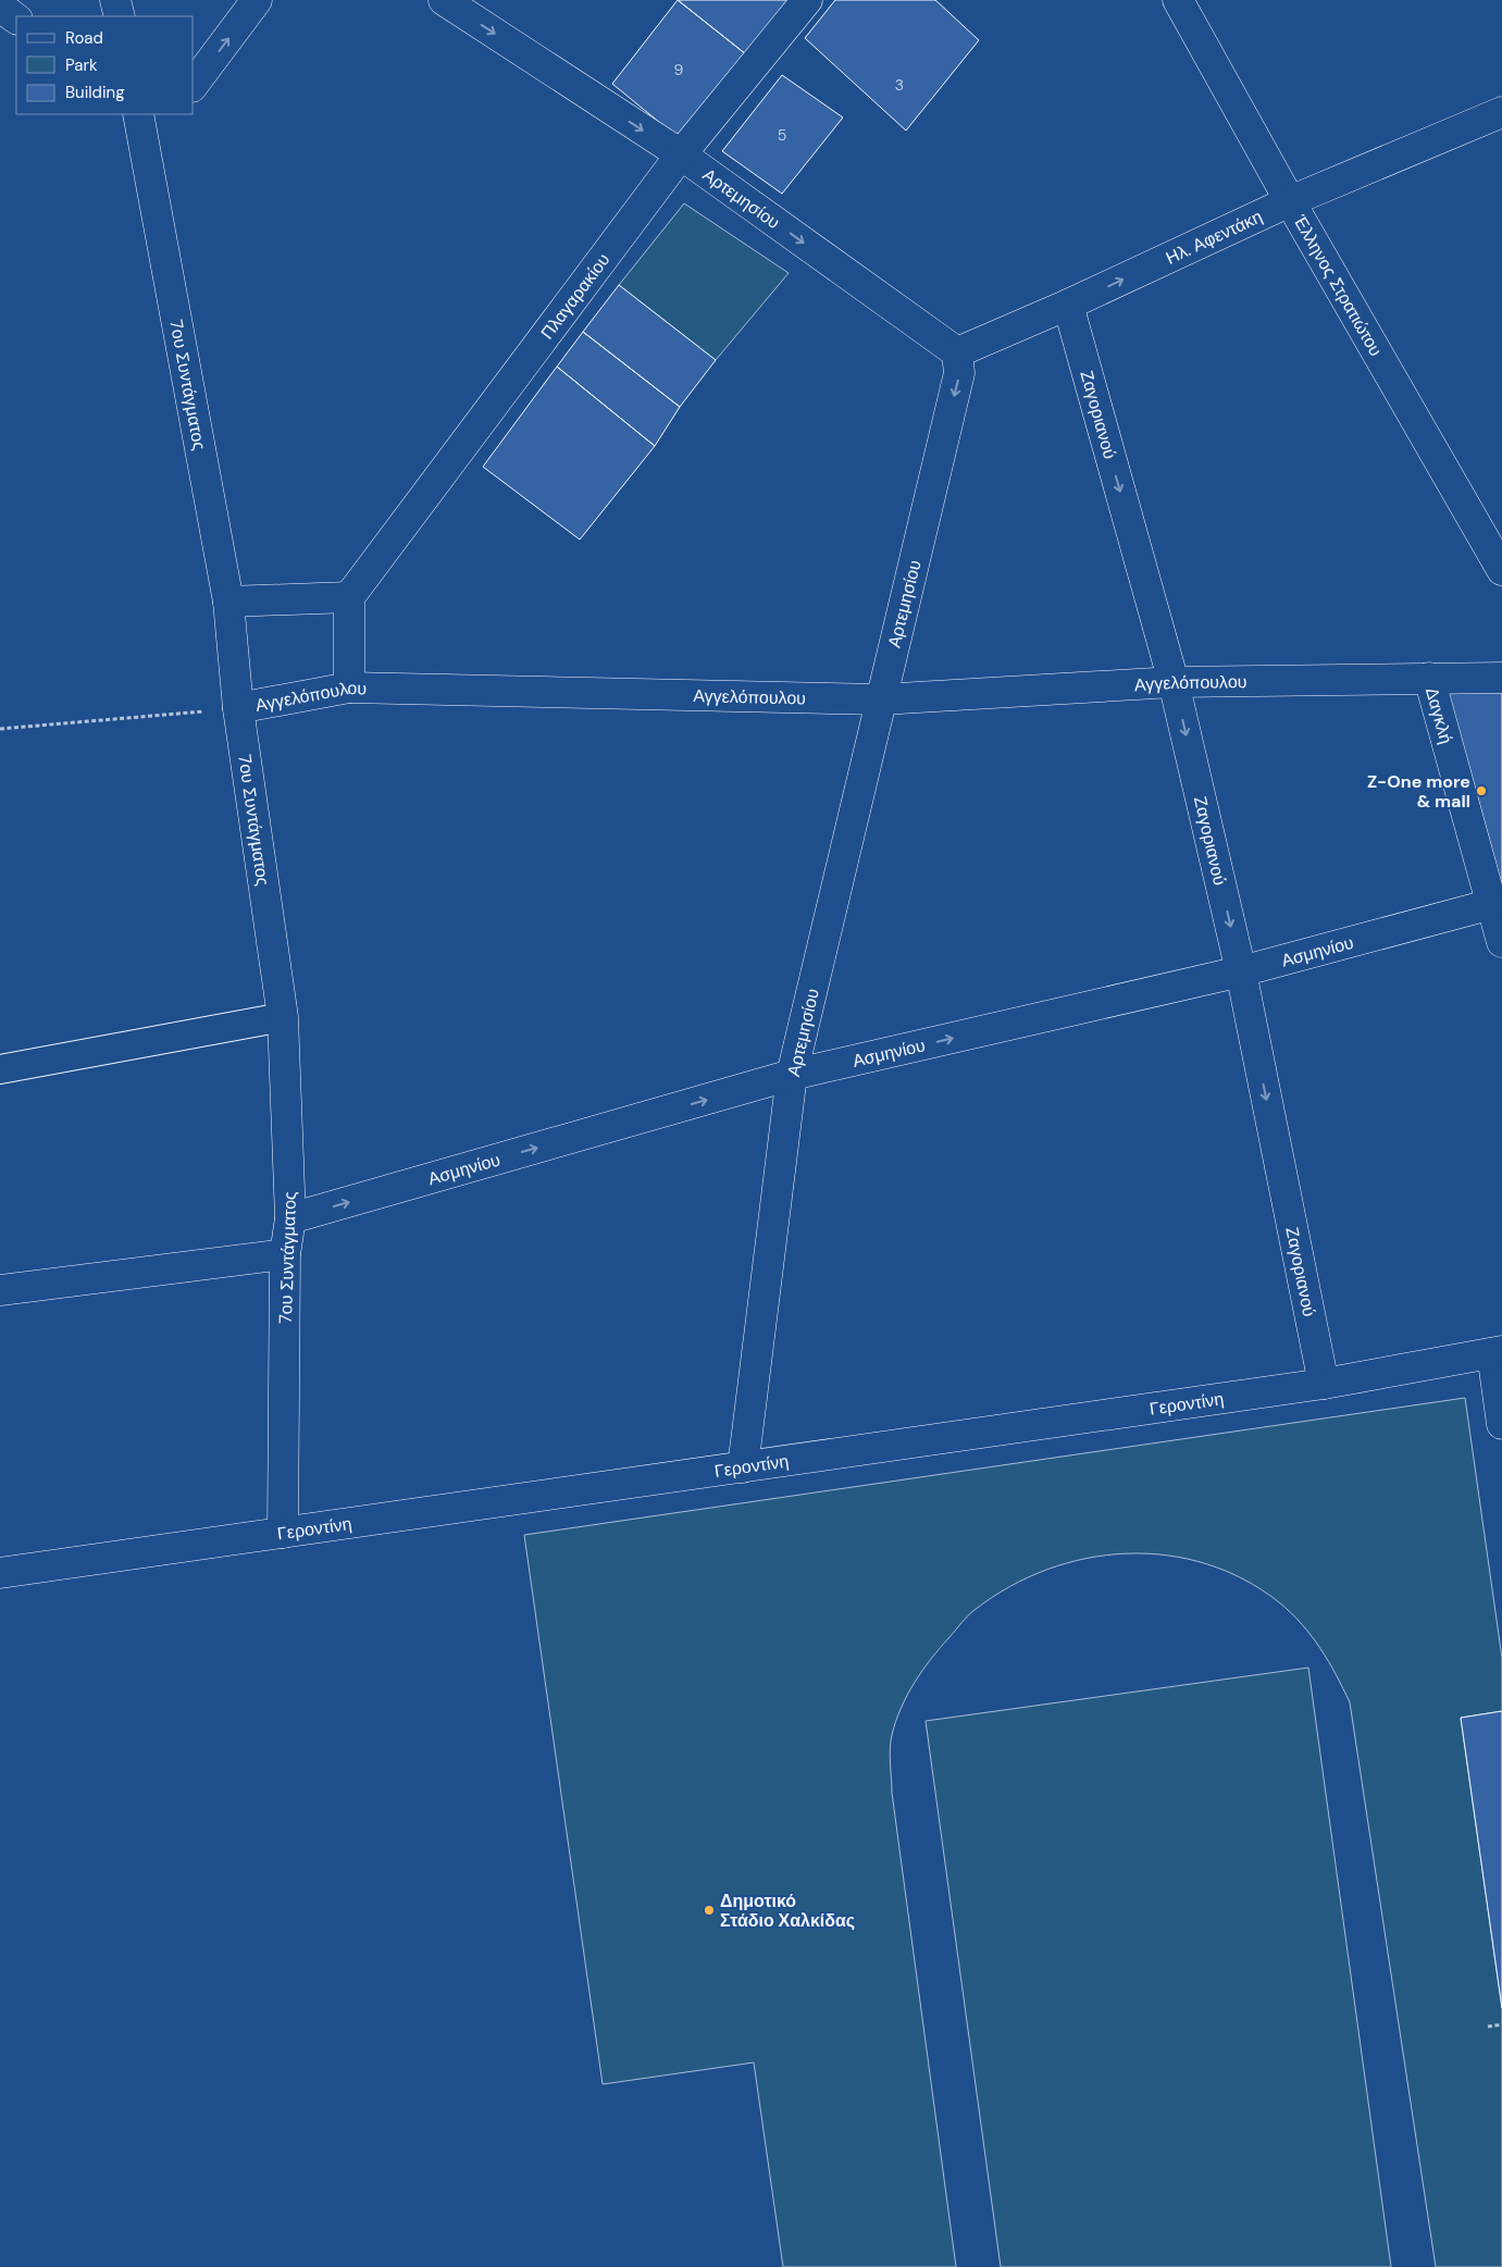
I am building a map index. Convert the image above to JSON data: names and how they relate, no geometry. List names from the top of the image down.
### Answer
{
  "streets": {
    "street": [
      "Αρτεμησίου",
      "Ηλ. Αφεντάκη",
      "Έλληνος Στρατιώτου",
      "Πλαγαρακίου",
      "7ου Συντάγματος",
      "Ζαγοριανού",
      "Αγγελόπουλου",
      "Δαγκλή",
      "Ασμηνίου",
      "Γεροντίνη"
    ]
  },
  "crossings": [
    ["Αρτεμησίου", "Ηλ. Αφεντάκη"],
    ["Αρτεμησίου", "Πλαγαρακίου"],
    ["Αρτεμησίου", "Αγγελόπουλου"],
    ["Αρτεμησίου", "Ασμηνίου"],
    ["Αρτεμησίου", "Γεροντίνη"],
    ["Ηλ. Αφεντάκη", "Έλληνος Στρατιώτου"],
    ["Ηλ. Αφεντάκη", "Ζαγοριανού"],
    ["7ου Συντάγματος", "Αγγελόπουλου"],
    ["7ου Συντάγματος", "Ασμηνίου"],
    ["7ου Συντάγματος", "Γεροντίνη"],
    ["Ζαγοριανού", "Αγγελόπουλου"],
    ["Ζαγοριανού", "Ασμηνίου"],
    ["Ζαγοριανού", "Γεροντίνη"],
    ["Αγγελόπουλου", "Δαγκλή"],
    ["Δαγκλή", "Ασμηνίου"]
  ],
  "one_way": [
    "Αρτεμησίου",
    "Ηλ. Αφεντάκη",
    "Ζαγοριανού",
    "Ασμηνίου"
  ],
  "places": ["Z-One more & mall", "Δημοτικό Στάδιο Χαλκίδας"],
  "house_numbers": ["9", "3", "5"],
  "legend": ["Road", "Park", "Building"]
}
